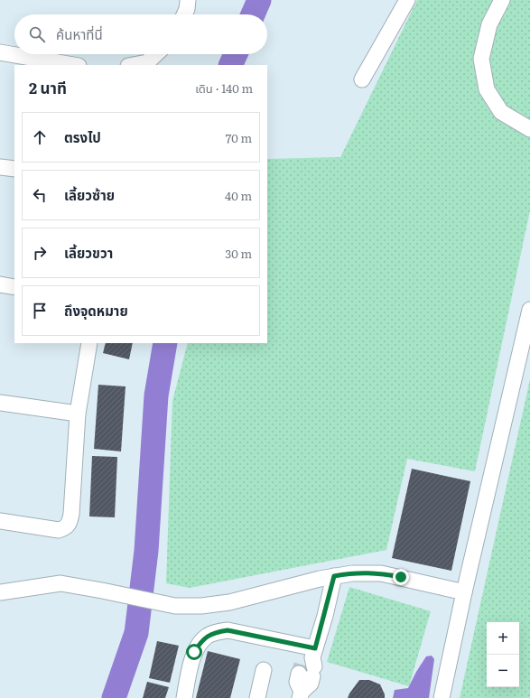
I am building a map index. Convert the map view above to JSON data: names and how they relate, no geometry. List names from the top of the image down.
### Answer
{
  "page": {
    "search": "ค้นหาที่นี่",
    "heading": ["2 นาที", "เดิน · 140 m"],
    "list": [
      ["ตรงไป", "70 m"],
      ["เลี้ยวซ้าย", "40 m"],
      ["เลี้ยวขวา", "30 m"],
      "ถึงจุดหมาย"
    ],
    "map_buttons": ["+", "−"]
  }
}
